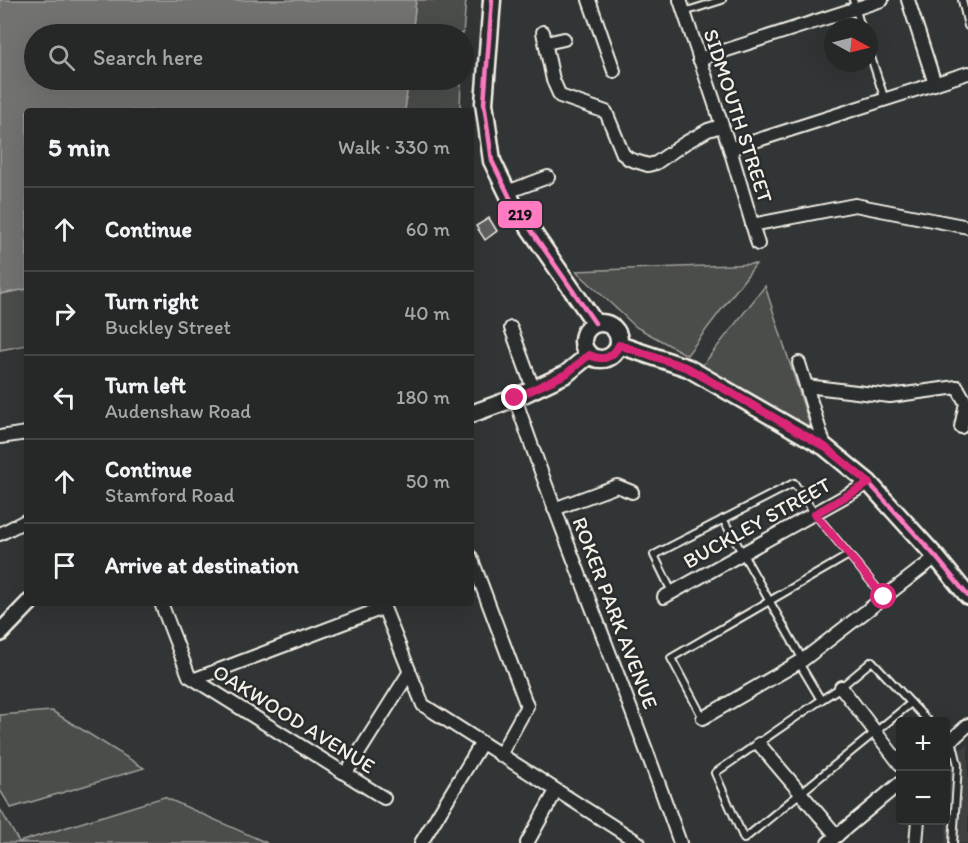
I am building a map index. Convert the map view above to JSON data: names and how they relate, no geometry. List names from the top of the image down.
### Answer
{
  "streets": {
    "street": [
      "SIDMOUTH STREET",
      "BUCKLEY STREET",
      "ROKER PARK AVENUE",
      "OAKWOOD AVENUE"
    ]
  },
  "lines": ["transit line 219"],
  "north": "right",
  "page": {
    "search": "Search here",
    "heading": ["5 min", "Walk · 330 m"],
    "list": [
      ["Continue", "60 m"],
      ["Turn right", "Buckley Street", "40 m"],
      ["Turn left", "Audenshaw Road", "180 m"],
      ["Continue", "Stamford Road", "50 m"],
      "Arrive at destination"
    ],
    "map_buttons": ["+", "−"]
  }
}
